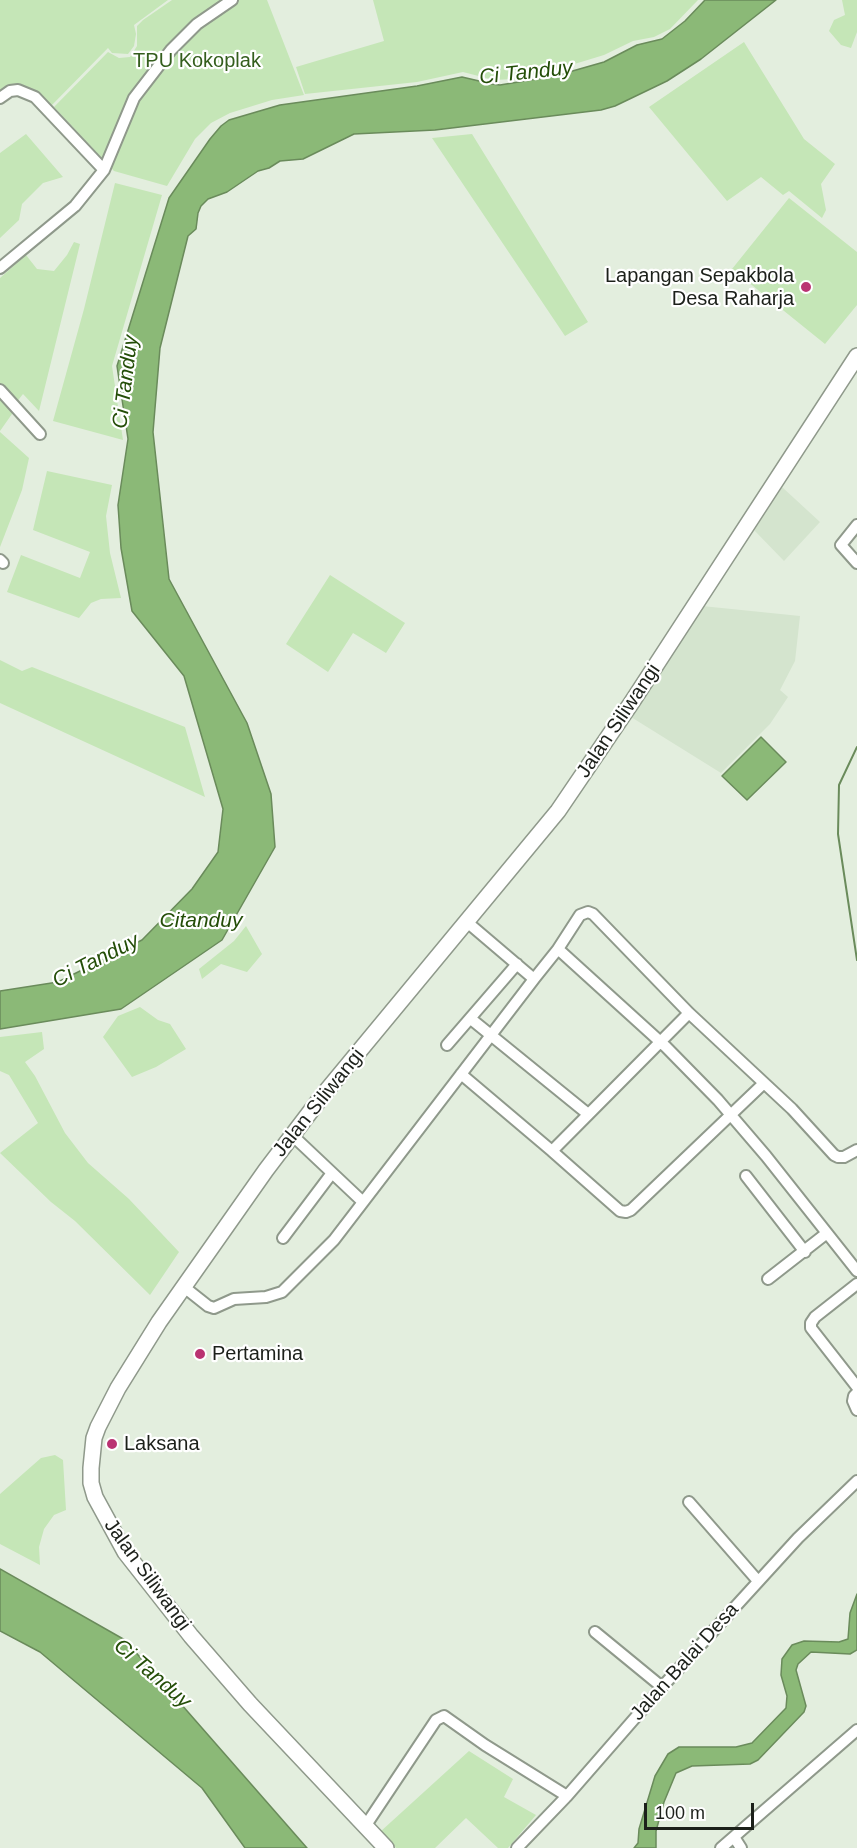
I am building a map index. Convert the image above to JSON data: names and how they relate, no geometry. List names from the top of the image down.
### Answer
{
  "streets": {
    "highway": ["Jalan Siliwangi"],
    "street": ["Jalan Balai Desa"]
  },
  "water": ["Ci Tanduy", "Citanduy"],
  "parks": ["TPU Kokoplak"],
  "places": ["Lapangan Sepakbola Desa Raharja", "Pertamina", "Laksana"],
  "scale_bar": "100 m"
}
